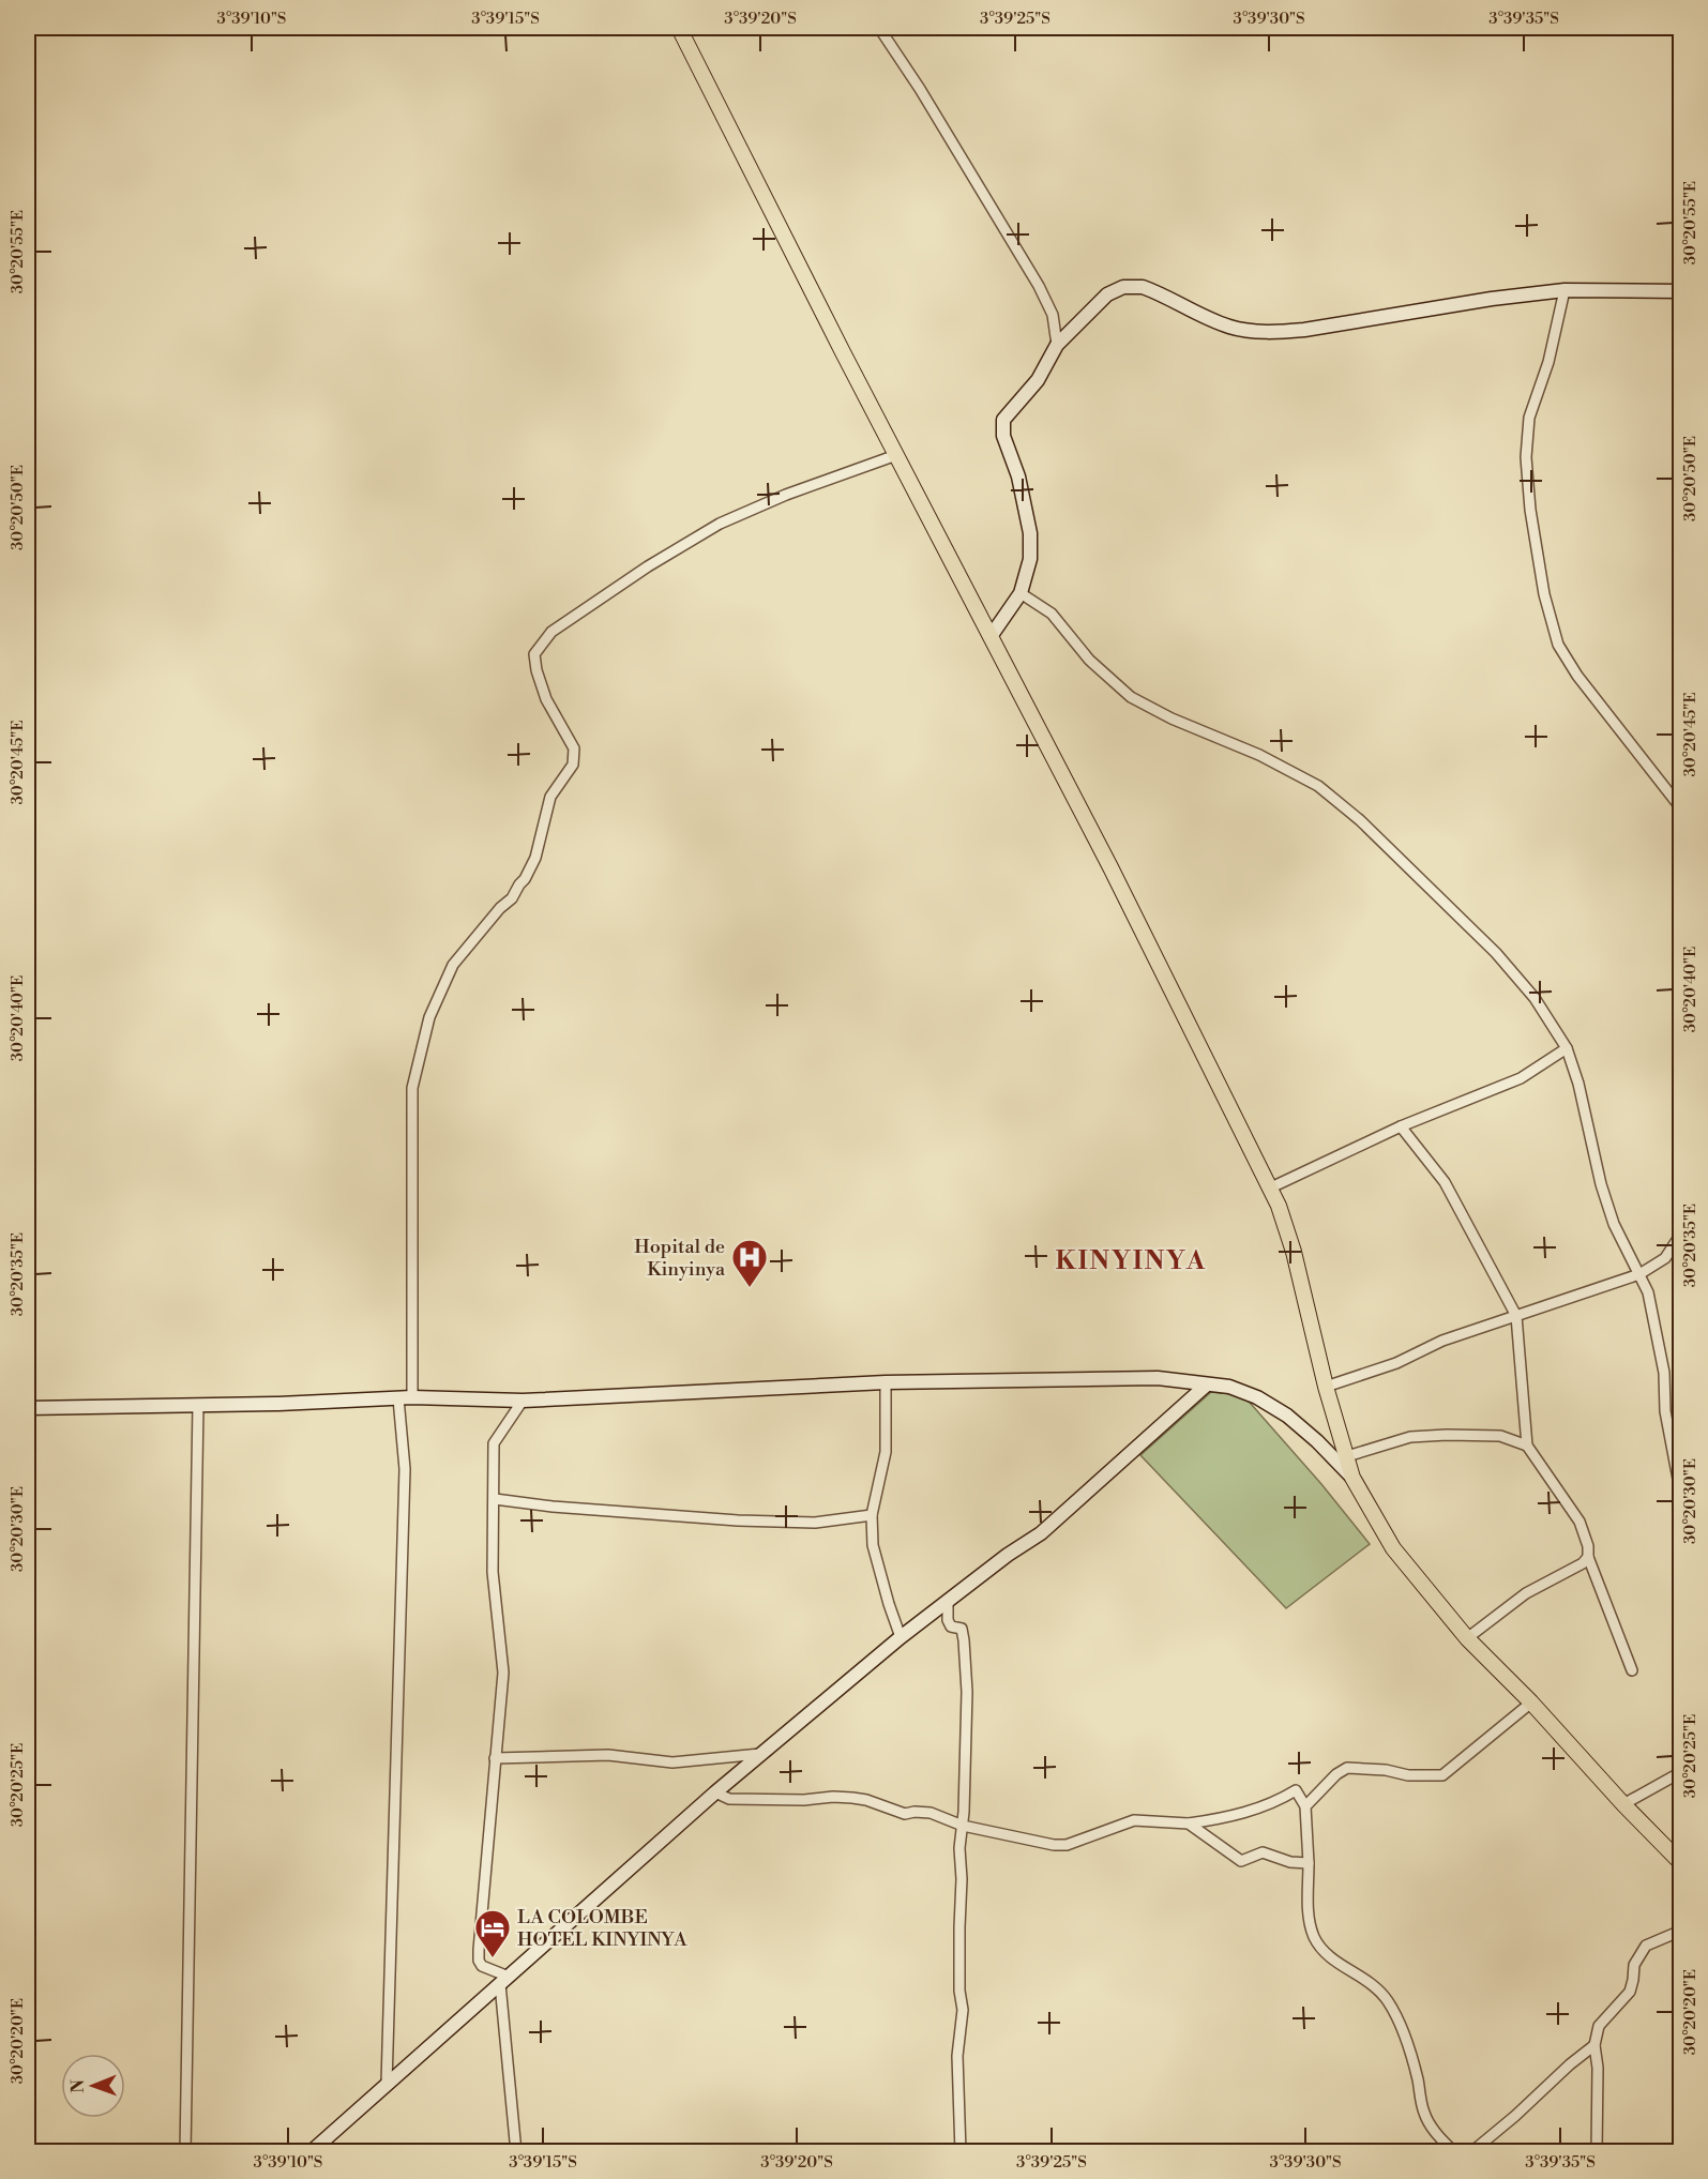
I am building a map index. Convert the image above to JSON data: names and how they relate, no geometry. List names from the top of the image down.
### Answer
{
  "districts": ["KINYINYA"],
  "places": {
    "hospital": ["Hopital de Kinyinya"],
    "hotel": ["LA COLOMBE HOTEL KINYINYA"]
  },
  "north": "left",
  "coordinates": [
    "3°39'10\"S",
    "3°39'15\"S",
    "3°39'20\"S",
    "3°39'25\"S",
    "3°39'30\"S",
    "3°39'35\"S",
    "30°20'55\"E",
    "30°20'50\"E",
    "30°20'45\"E",
    "30°20'40\"E",
    "30°20'35\"E",
    "30°20'30\"E",
    "30°20'25\"E",
    "30°20'20\"E"
  ]
}
